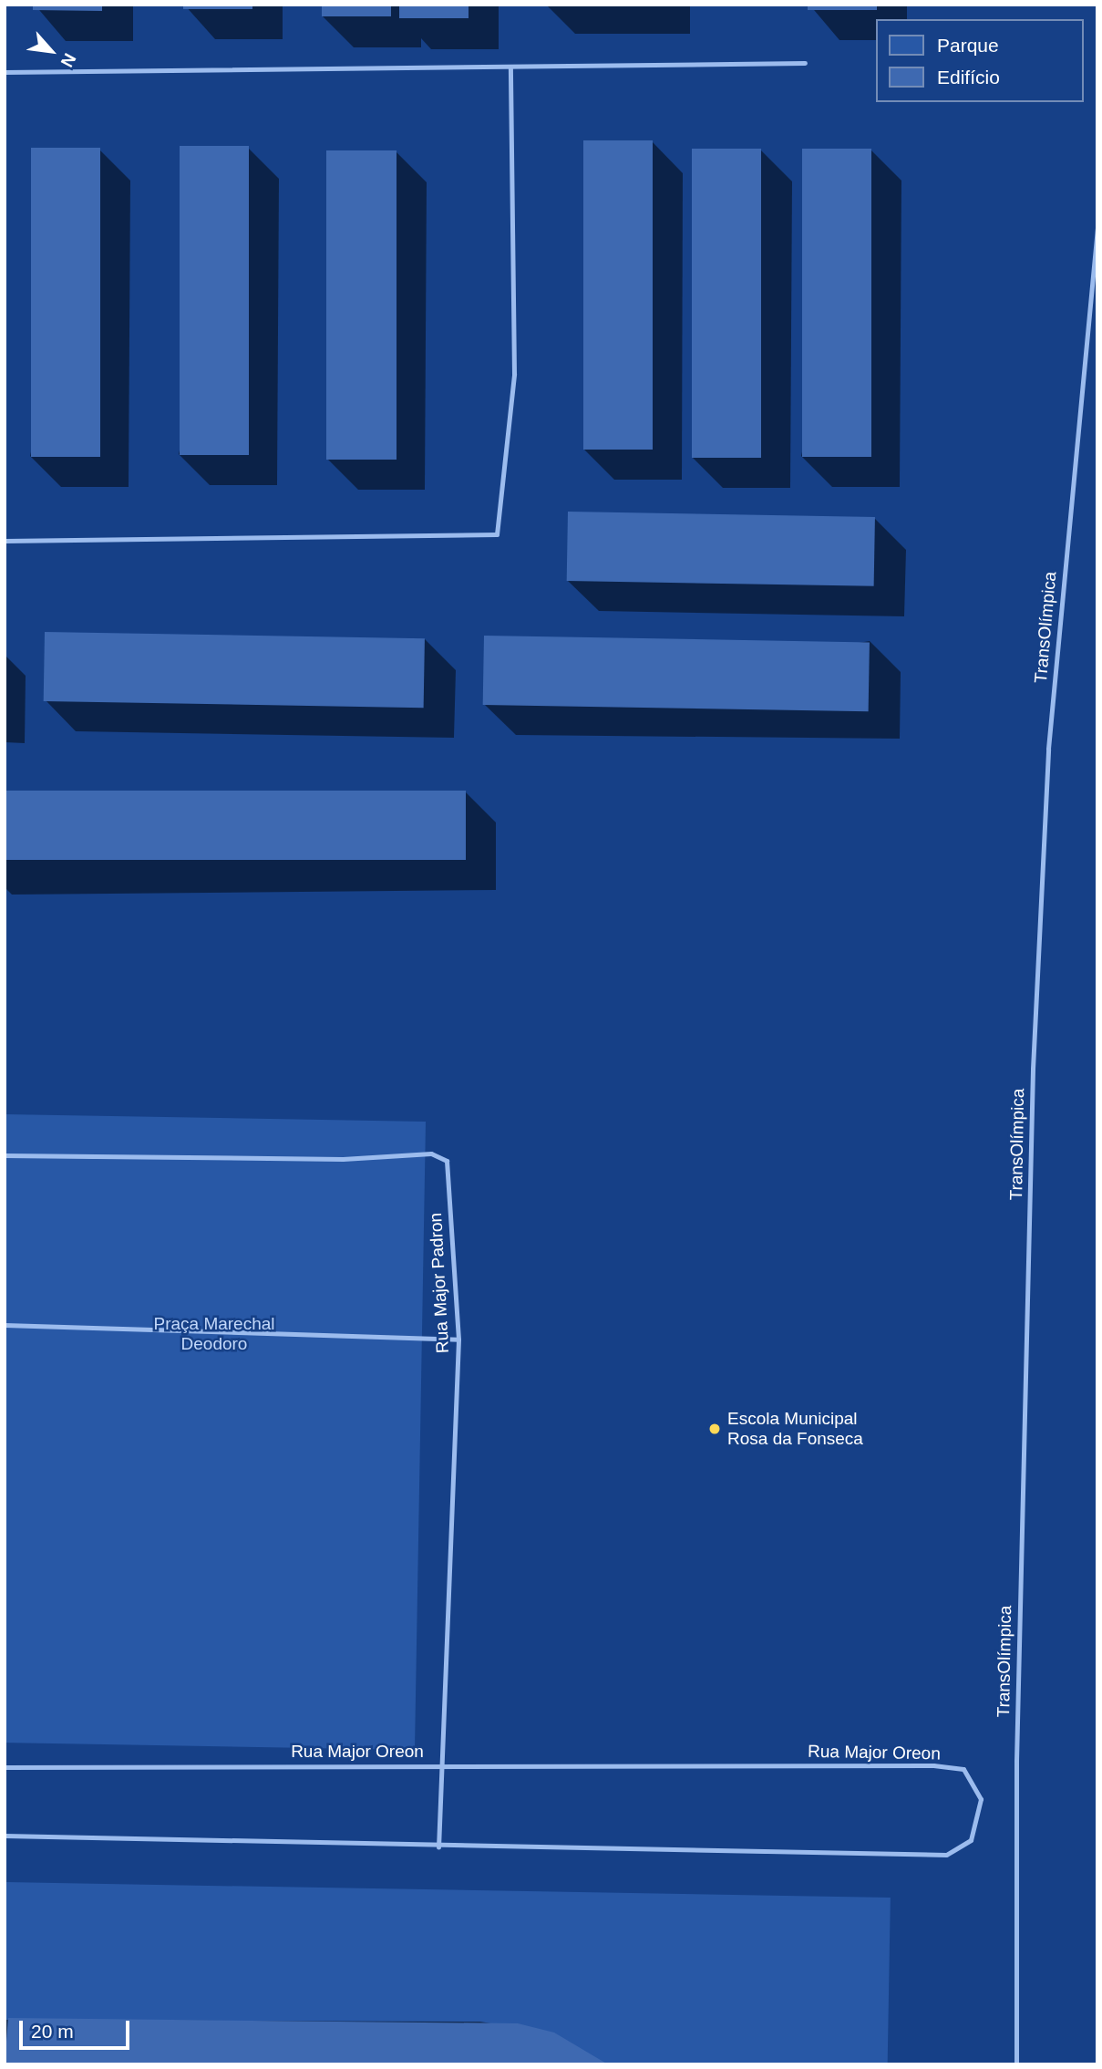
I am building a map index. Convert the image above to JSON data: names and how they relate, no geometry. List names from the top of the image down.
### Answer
{
  "streets": {
    "lane": ["TransOlímpica", "Rua Major Padron", "Rua Major Oreon"]
  },
  "crossings": [
    ["Rua Major Padron", "Rua Major Oreon"]
  ],
  "parks": ["Praça Marechal Deodoro"],
  "places": ["Escola Municipal Rosa da Fonseca"],
  "legend": ["Parque", "Edifício"],
  "scale_bar": "20 m",
  "north": "bottom right"
}
